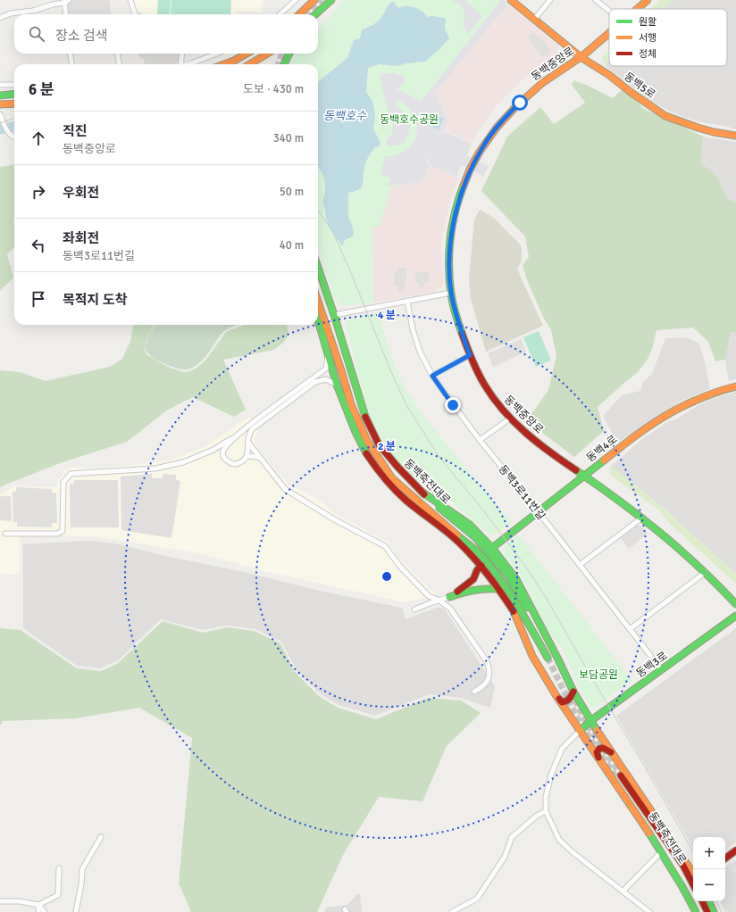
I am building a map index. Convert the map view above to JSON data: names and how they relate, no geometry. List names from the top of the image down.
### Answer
{
  "streets": {
    "main road": [
      "동백중앙로",
      "동백5로",
      "동백4로",
      "동백죽전대로",
      "동백3로"
    ],
    "street": ["동백3로11번길"]
  },
  "crossings": [
    ["동백중앙로", "동백5로"],
    ["동백중앙로", "동백4로"],
    ["동백4로", "동백3로11번길"],
    ["동백3로11번길", "동백3로"]
  ],
  "water": ["동백호수"],
  "parks": ["동백호수공원", "보담공원"],
  "legend": ["원활", "서행", "정체"],
  "page": {
    "search": "장소 검색",
    "heading": ["6 분", "도보 · 430 m"],
    "list": [
      ["직진", "동백중앙로", "340 m"],
      ["우회전", "50 m"],
      ["좌회전", "동백3로11번길", "40 m"],
      "목적지 도착"
    ],
    "map_buttons": ["+", "−"]
  },
  "rings": ["4 분", "2 분"]
}
